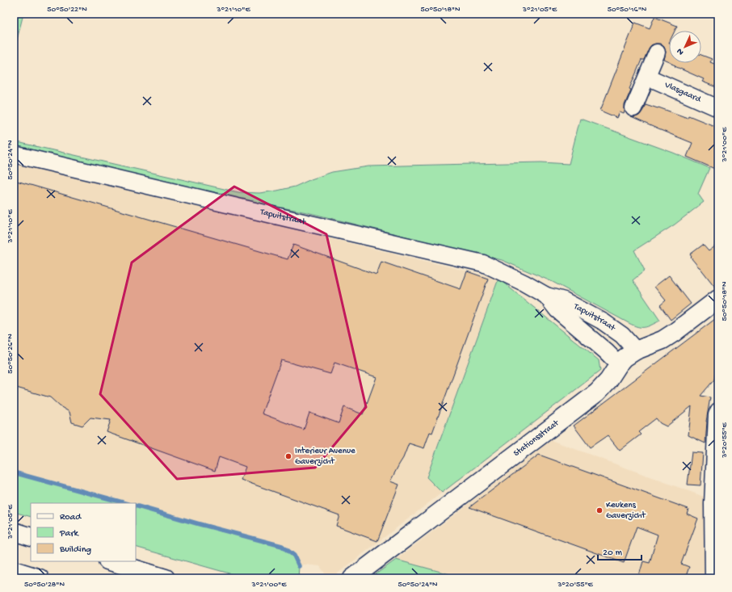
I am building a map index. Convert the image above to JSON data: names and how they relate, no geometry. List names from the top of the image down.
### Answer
{
  "streets": {
    "main road": ["Stationsstraat"],
    "street": ["Vlasgaard", "Tapuitstraat"]
  },
  "crossings": [
    ["Tapuitstraat", "Stationsstraat"]
  ],
  "places": ["Interieur Avenue Gaverzicht", "Keukens Gaverzicht"],
  "legend": ["Road", "Park", "Building"],
  "scale_bar": "20 m",
  "north": "bottom left",
  "coordinates": [
    "50°50'22\"N",
    "3°21'10\"E",
    "50°50'18\"N",
    "3°21'05\"E",
    "50°50'16\"N",
    "3°21'00\"E",
    "50°50'24\"N",
    "50°50'26\"N",
    "3°20'55\"E",
    "50°50'28\"N"
  ]
}
